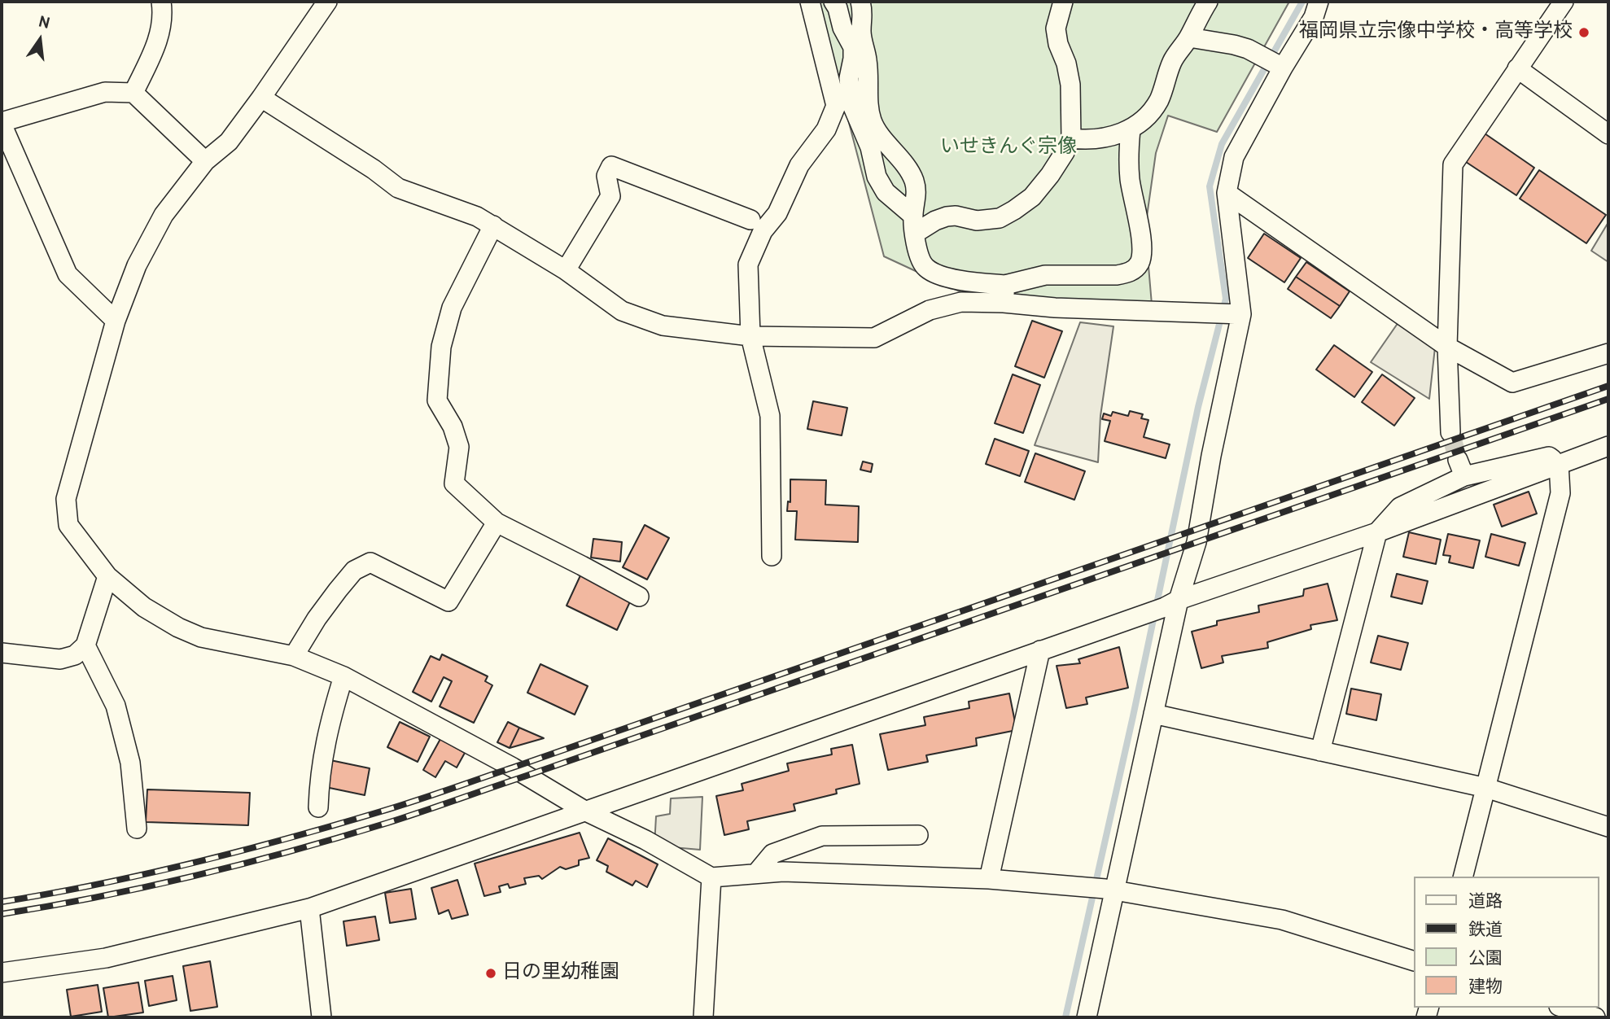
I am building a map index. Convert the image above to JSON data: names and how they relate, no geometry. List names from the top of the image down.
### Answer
{
  "parks": ["いせきんぐ宗像"],
  "places": ["福岡県立宗像中学校・高等学校", "日の里幼稚園"],
  "legend": [
    "道路",
    "鉄道",
    "公園",
    "建物"
  ],
  "north": "top"
}
